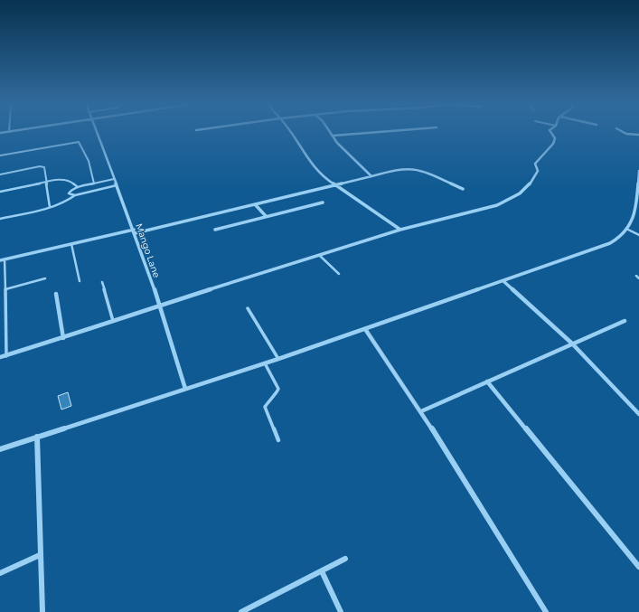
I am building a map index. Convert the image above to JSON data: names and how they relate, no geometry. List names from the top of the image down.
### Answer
{
  "streets": {
    "street": ["Mango Lane"]
  }
}
